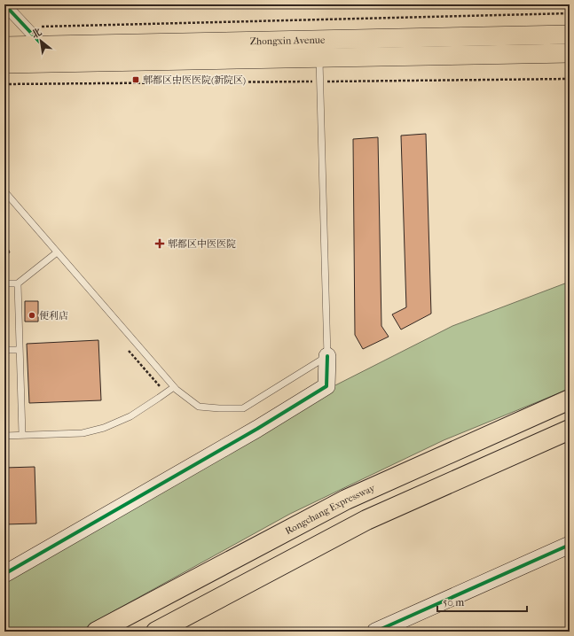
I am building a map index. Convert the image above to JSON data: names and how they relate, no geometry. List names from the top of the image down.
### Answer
{
  "streets": {
    "highway": ["Rongchang Expressway"],
    "main road": ["Zhongxin Avenue"]
  },
  "places": {
    "transit": ["郫都区中医医院(新院区)"],
    "health": ["郫都区中医医院"],
    "other": ["便利店"]
  },
  "scale_bar": "50 m",
  "north": "top left"
}
